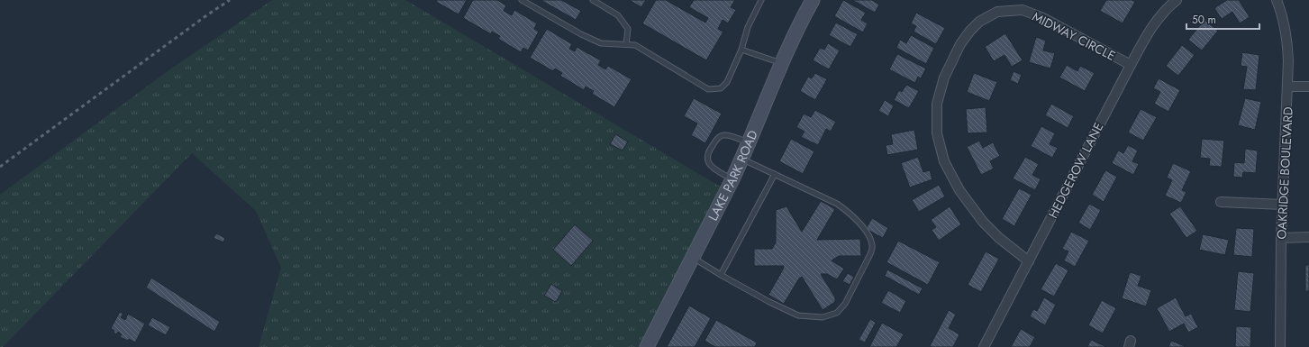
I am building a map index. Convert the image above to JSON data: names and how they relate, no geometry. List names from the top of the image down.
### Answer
{
  "streets": {
    "main road": ["LAKE PARK ROAD"],
    "street": ["MIDWAY CIRCLE", "HEDGEROW LANE", "OAKRIDGE BOULEVARD"]
  },
  "crossings": [
    ["MIDWAY CIRCLE", "HEDGEROW LANE"]
  ],
  "scale_bar": "50 m"
}
